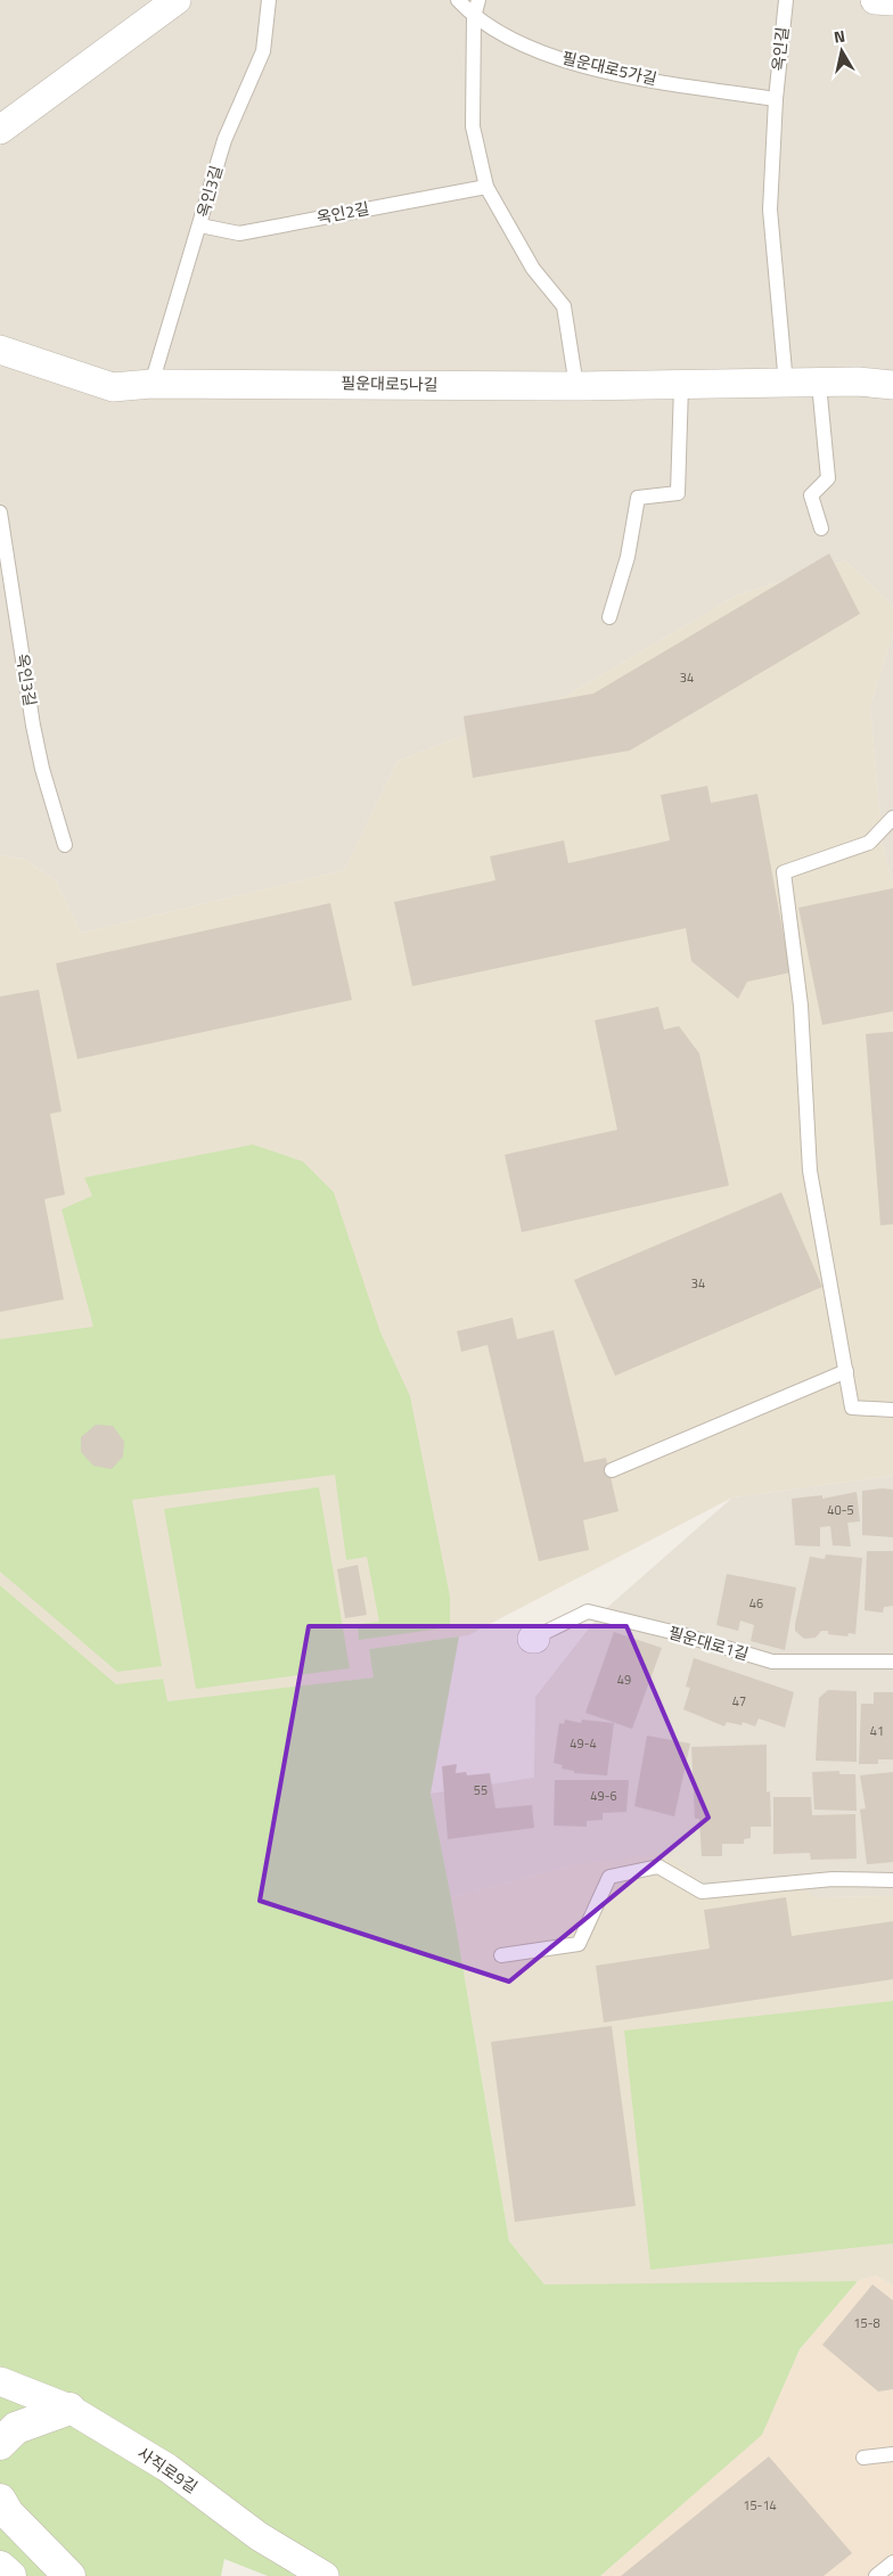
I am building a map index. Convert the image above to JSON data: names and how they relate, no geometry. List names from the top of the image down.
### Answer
{
  "streets": {
    "street": ["필운대로5나길", "사직로9길"],
    "lane": [
      "옥인길",
      "필운대로5가길",
      "옥인3길",
      "옥인2길",
      "필운대로1길"
    ]
  },
  "crossings": [
    ["옥인길", "필운대로5가길"],
    ["옥인3길", "옥인2길"],
    ["옥인3길", "필운대로5나길"]
  ],
  "house_numbers": [
    "34",
    "34",
    "40-5",
    "46",
    "49",
    "47",
    "41",
    "49-4",
    "55",
    "49-6",
    "15-8",
    "15-14"
  ],
  "north": "top"
}
